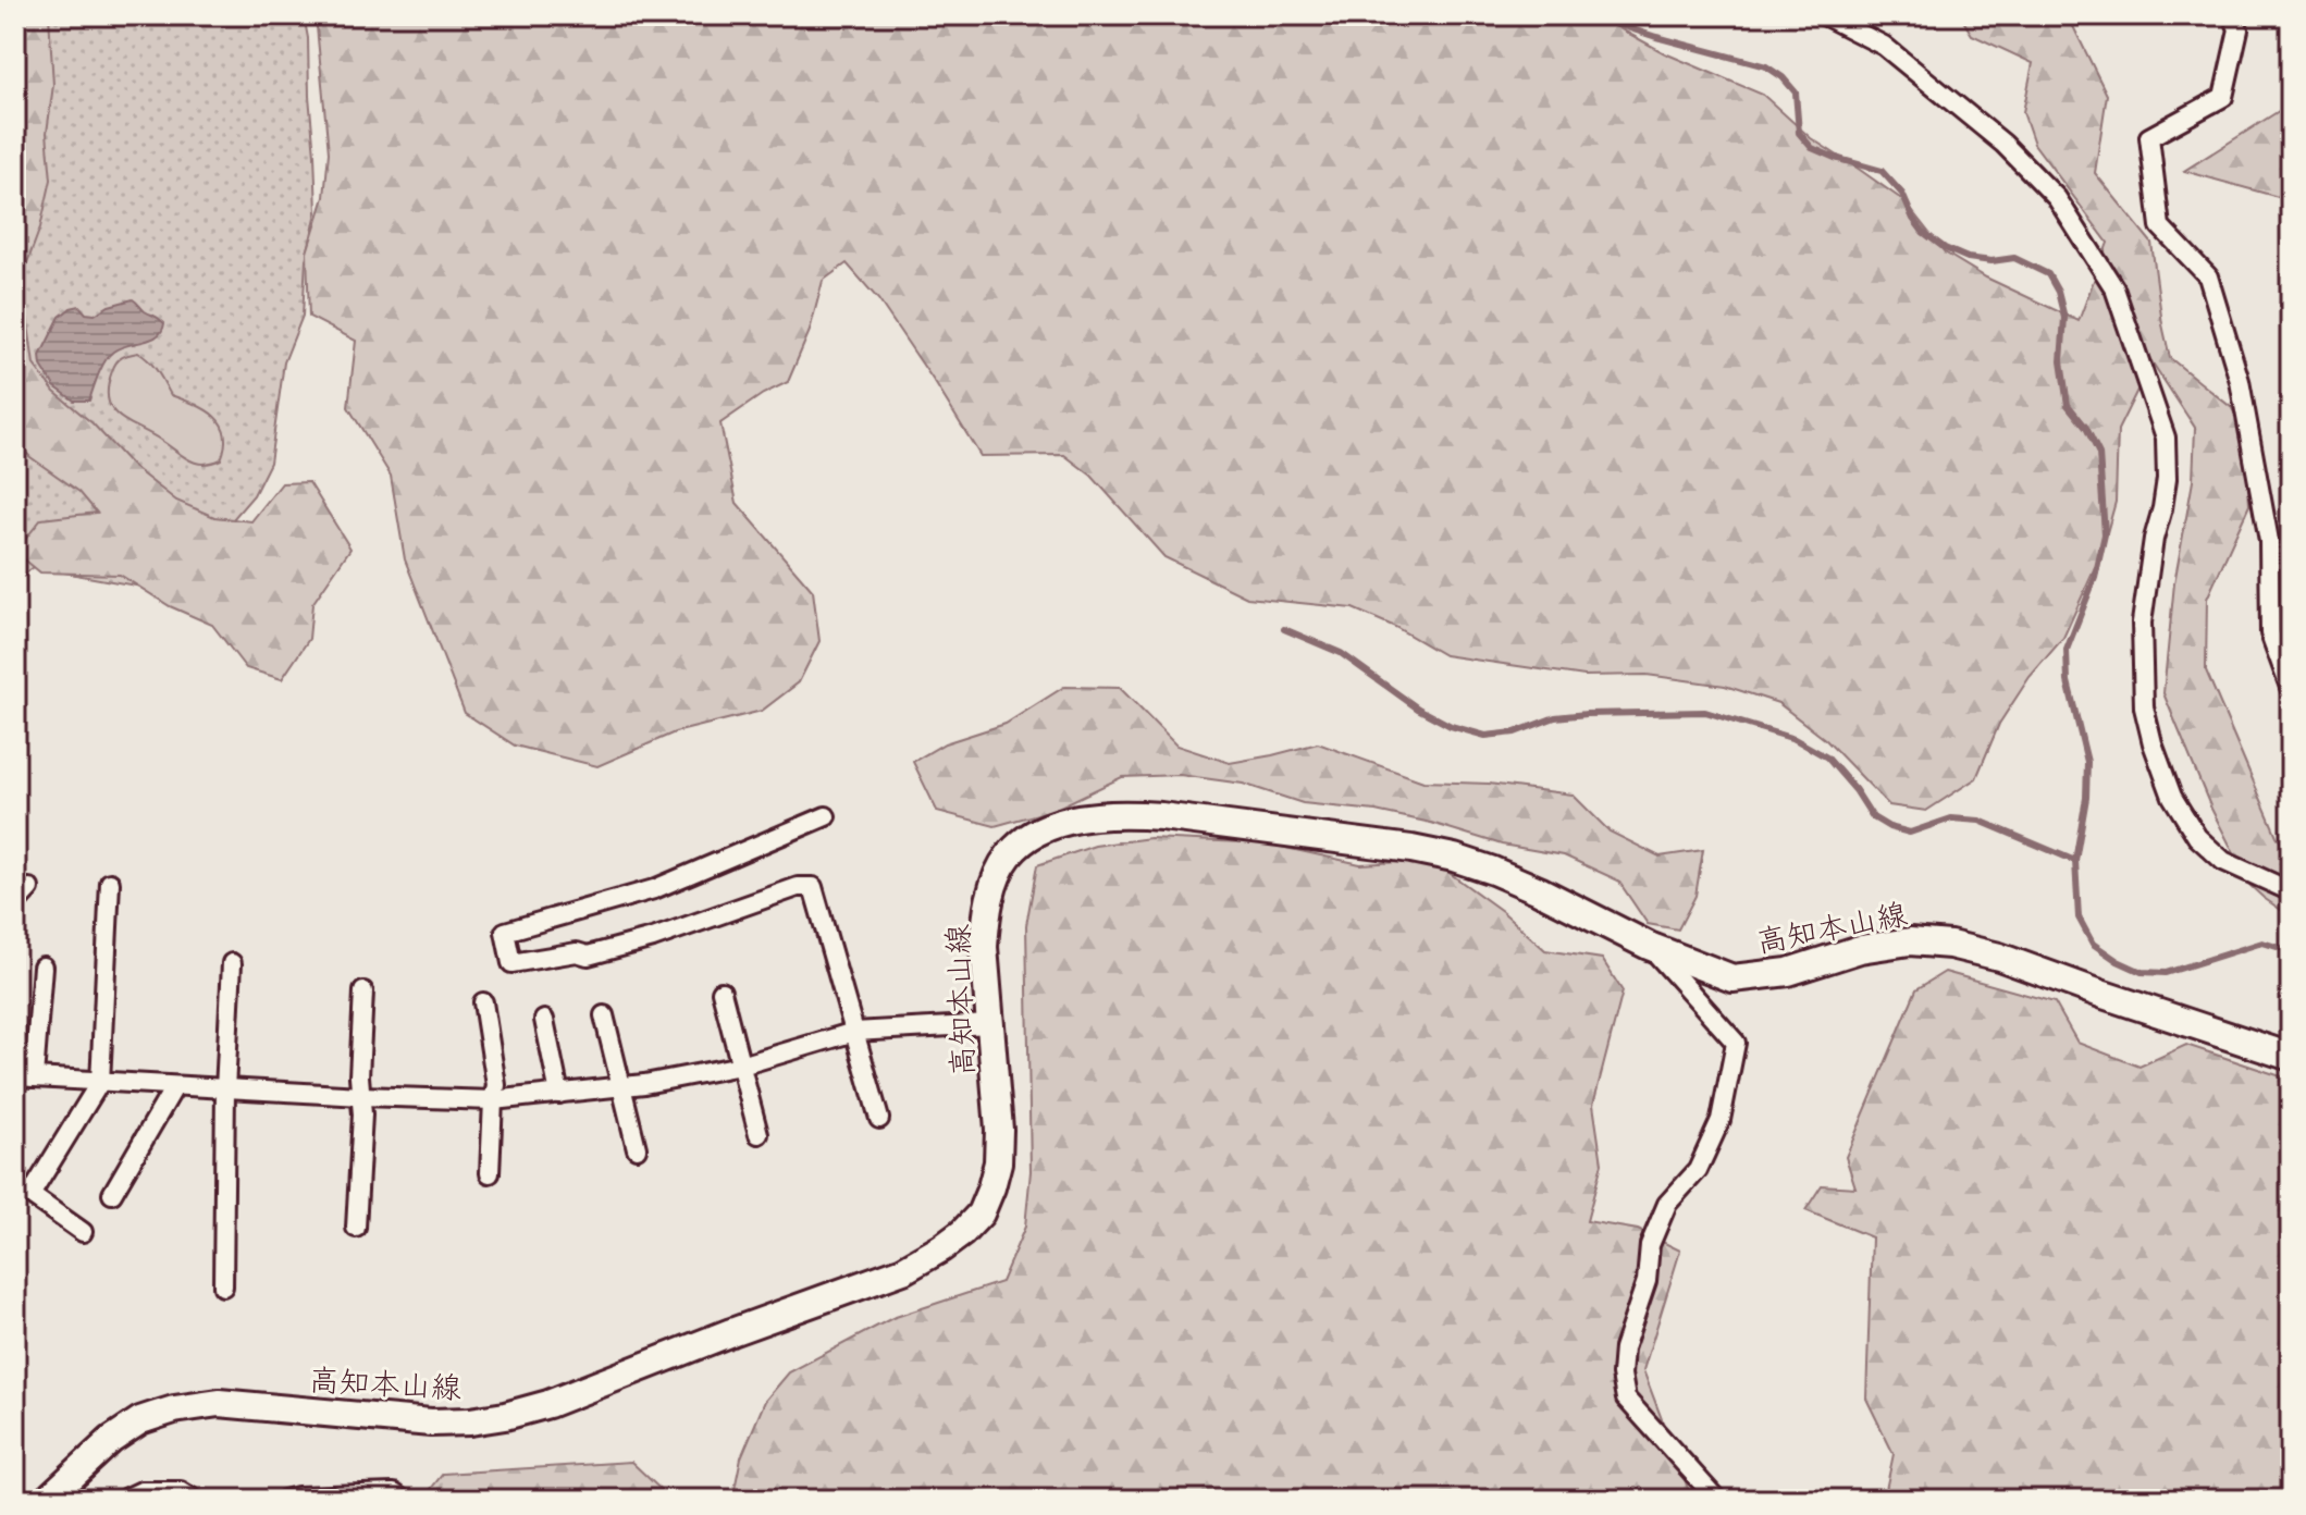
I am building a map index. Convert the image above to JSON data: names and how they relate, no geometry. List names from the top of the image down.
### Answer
{
  "streets": {
    "main road": ["高知本山線"]
  }
}
